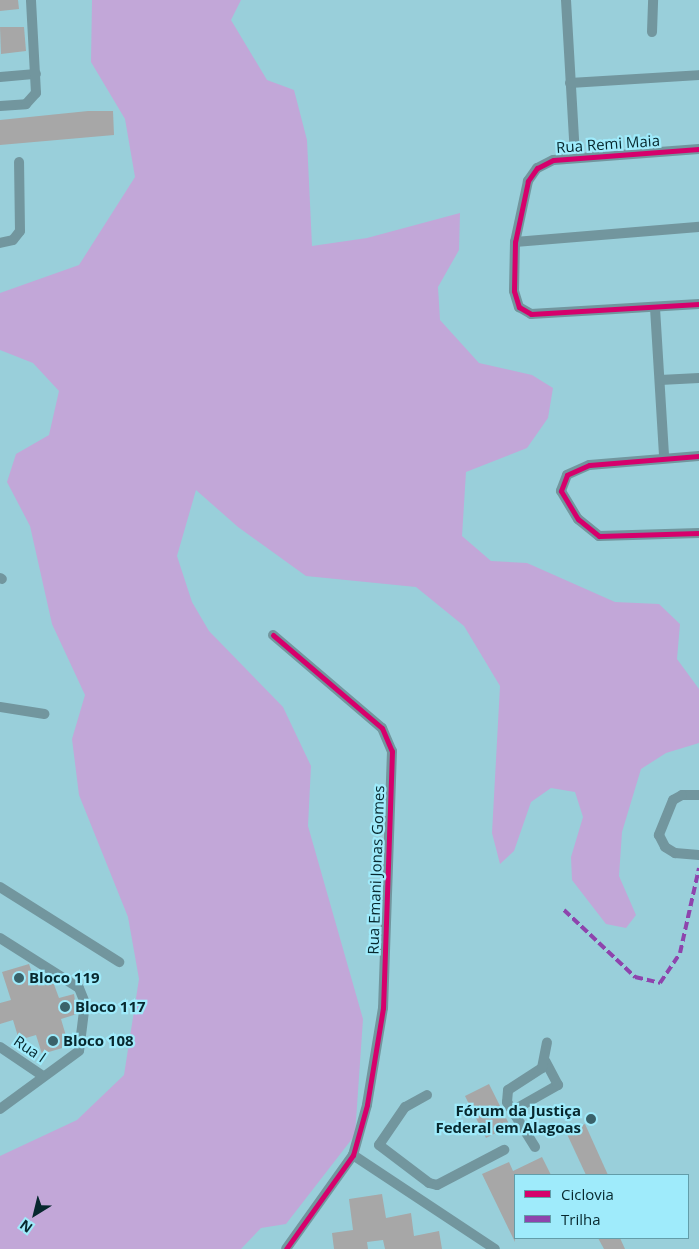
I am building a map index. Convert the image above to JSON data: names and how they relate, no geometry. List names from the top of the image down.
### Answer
{
  "streets": {
    "street": ["Rua Remi Maia", "Rua Emani Jonas Gomes", "Rua I"]
  },
  "places": [
    "Bloco 119",
    "Bloco 117",
    "Bloco 108",
    "Fórum da Justiça Federal em Alagoas"
  ],
  "legend": ["Ciclovia", "Trilha"],
  "north": "bottom left"
}
